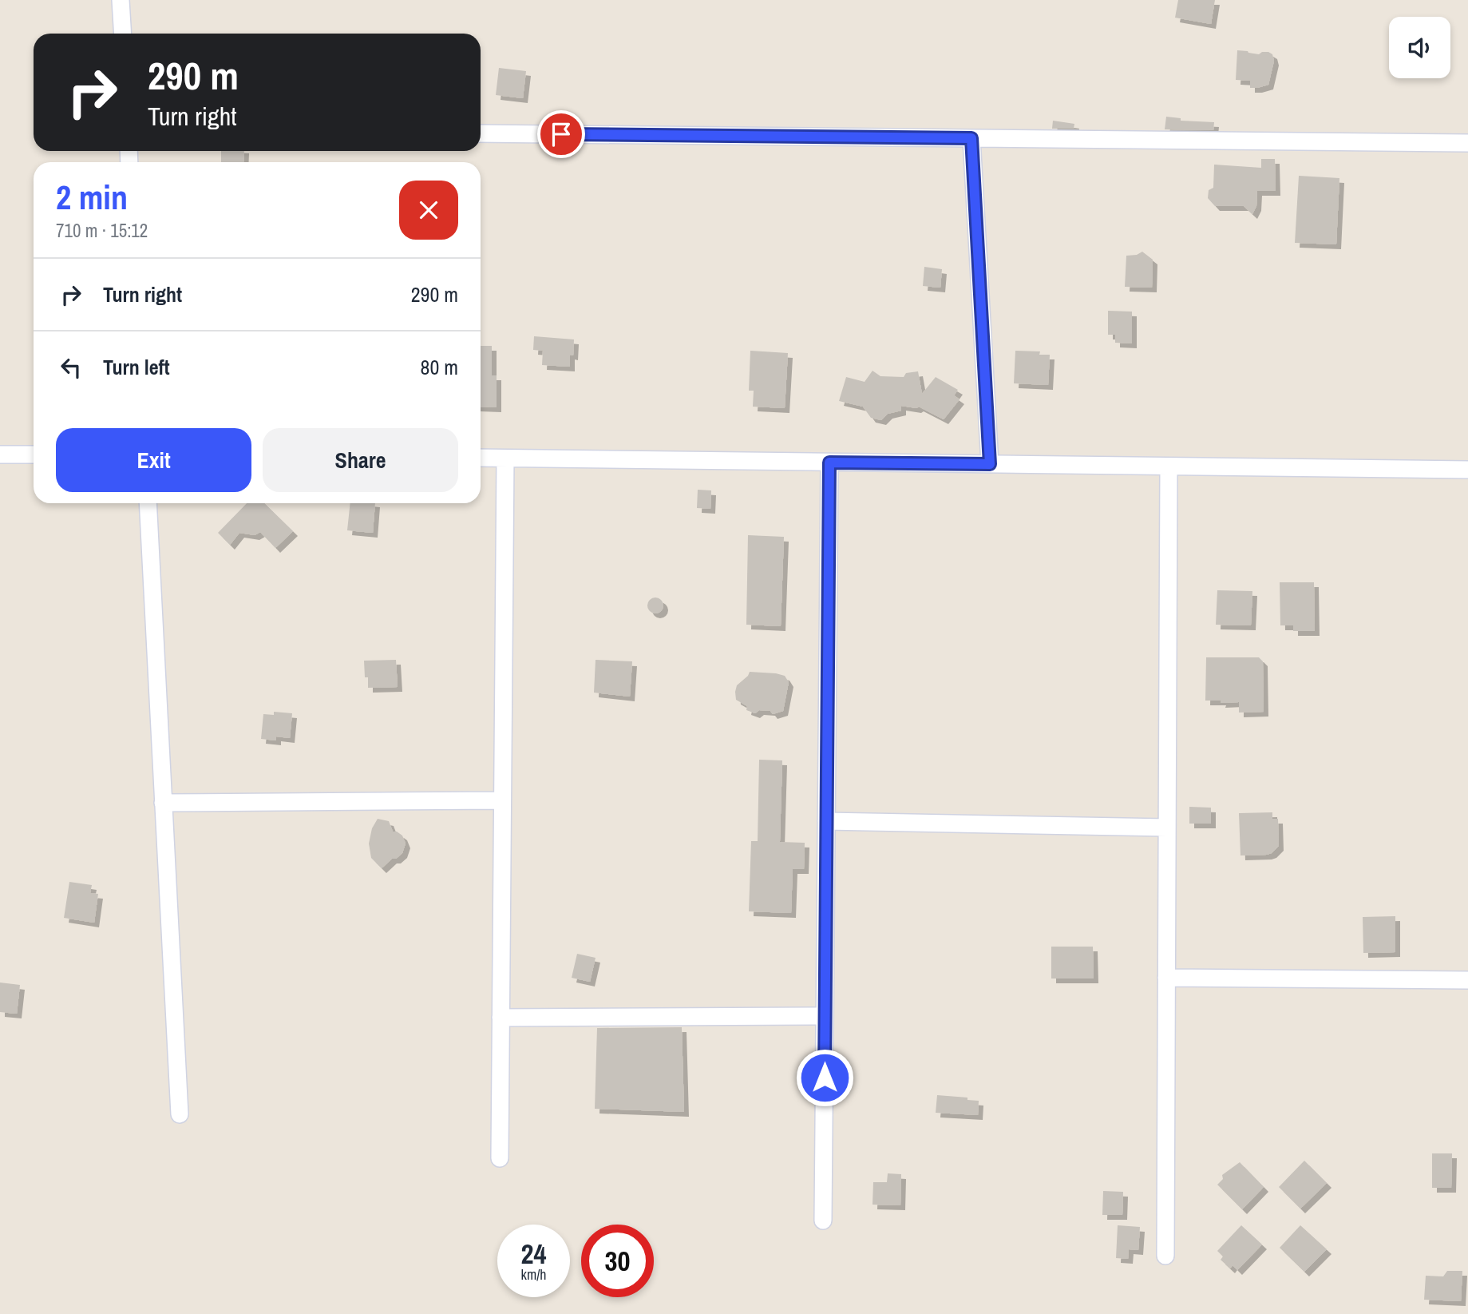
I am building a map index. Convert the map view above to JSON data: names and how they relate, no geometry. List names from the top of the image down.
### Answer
{
  "page": {
    "turn": ["290 m", "Turn right"],
    "heading": ["2 min", "710 m · 15:12"],
    "list": [
      {
        "name": "Turn right",
        "value": "290 m"
      },
      {
        "name": "Turn left",
        "value": "80 m"
      }
    ],
    "buttons": ["Exit", "Share"],
    "speed": "24 km/h",
    "limit": "30"
  }
}
